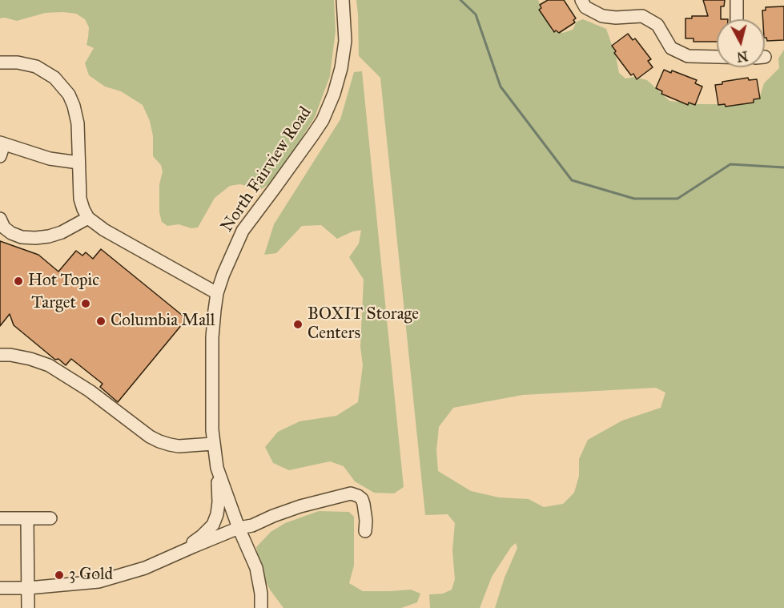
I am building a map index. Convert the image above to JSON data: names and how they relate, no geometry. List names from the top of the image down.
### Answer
{
  "streets": {
    "street": ["North Fairview Road"]
  },
  "places": [
    "Hot Topic",
    "Target",
    "Columbia Mall",
    "BOXIT Storage Centers",
    "3 Gold"
  ],
  "north": "bottom"
}
